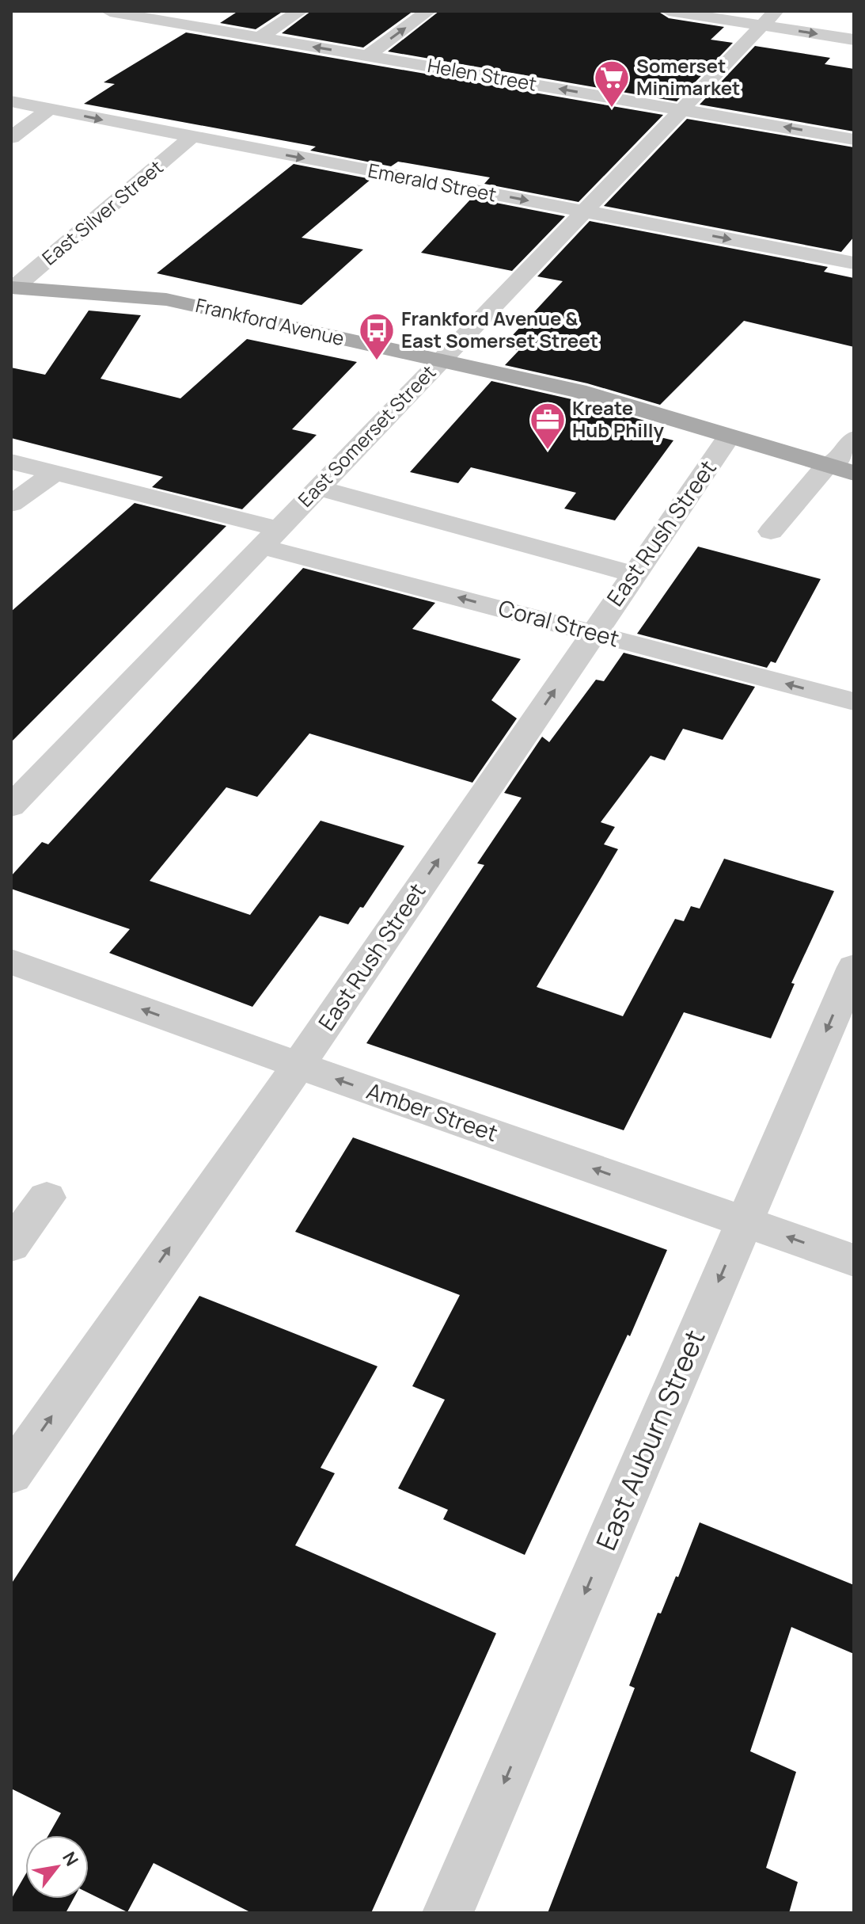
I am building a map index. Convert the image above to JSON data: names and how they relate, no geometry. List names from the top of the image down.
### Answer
{
  "streets": {
    "main road": ["Frankford Avenue"],
    "street": [
      "Helen Street",
      "Emerald Street",
      "East Silver Street",
      "East Somerset Street",
      "East Rush Street",
      "Coral Street",
      "Amber Street",
      "East Auburn Street"
    ]
  },
  "crossings": [
    ["Helen Street", "East Somerset Street"],
    ["Emerald Street", "East Silver Street"],
    ["Emerald Street", "East Somerset Street"],
    ["East Silver Street", "Frankford Avenue"],
    ["Frankford Avenue", "East Somerset Street"],
    ["Frankford Avenue", "East Rush Street"],
    ["East Somerset Street", "Coral Street"],
    ["East Rush Street", "Coral Street"],
    ["East Rush Street", "Amber Street"],
    ["Amber Street", "East Auburn Street"]
  ],
  "one_way": [
    "Emerald Street",
    "East Rush Street",
    "Amber Street",
    "East Auburn Street"
  ],
  "places": {
    "supermarket": ["Somerset Minimarket"],
    "bus stop": ["Frankford Avenue & East Somerset Street"],
    "office": ["Kreate Hub Philly"]
  },
  "north": "top right"
}
